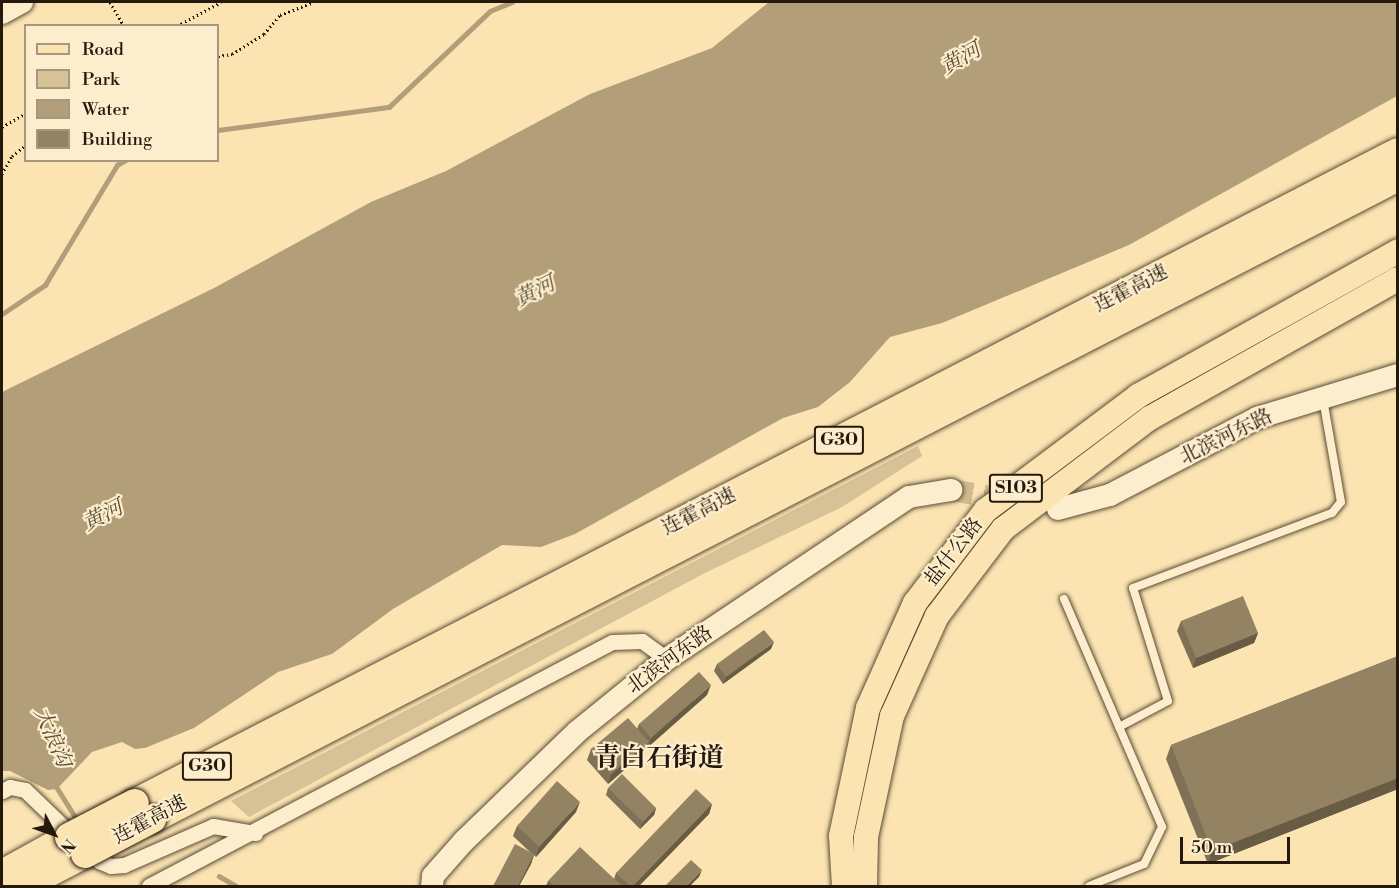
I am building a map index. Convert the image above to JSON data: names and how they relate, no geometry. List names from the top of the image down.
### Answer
{
  "streets": {
    "highway": ["连霍高速", "G30"],
    "main road": ["S103", "盐什公路"],
    "street": ["北滨河东路"]
  },
  "districts": ["青白石街道"],
  "water": ["黄河", "大浪沟"],
  "legend": [
    "Road",
    "Park",
    "Water",
    "Building"
  ],
  "scale_bar": "50 m",
  "north": "bottom right"
}
